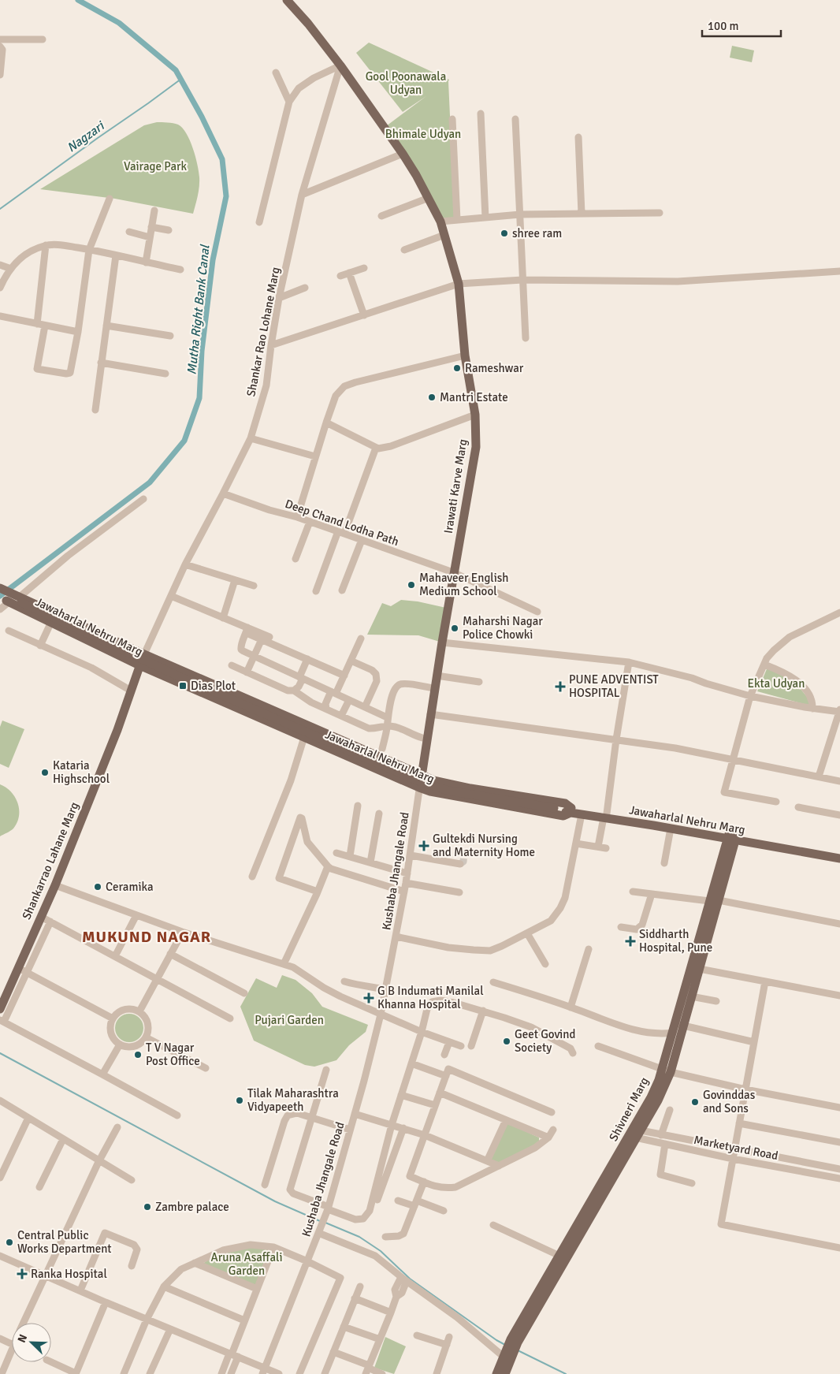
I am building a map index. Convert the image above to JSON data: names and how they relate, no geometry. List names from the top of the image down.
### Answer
{
  "streets": {
    "main road": [
      "Irawati Karve Marg",
      "Jawaharlal Nehru Marg",
      "Shankarrao Lahane Marg",
      "Shivneri Marg"
    ],
    "street": [
      "Shankar Rao Lohane Marg",
      "Deep Chand Lodha Path",
      "Kushaba Jhangale Road",
      "Marketyard Road"
    ]
  },
  "crossings": [
    ["Shankar Rao Lohane Marg", "Irawati Karve Marg"],
    ["Shankar Rao Lohane Marg", "Deep Chand Lodha Path"],
    ["Shankar Rao Lohane Marg", "Jawaharlal Nehru Marg"],
    ["Shankar Rao Lohane Marg", "Shankarrao Lahane Marg"],
    ["Irawati Karve Marg", "Deep Chand Lodha Path"],
    ["Irawati Karve Marg", "Jawaharlal Nehru Marg"],
    ["Irawati Karve Marg", "Kushaba Jhangale Road"],
    ["Jawaharlal Nehru Marg", "Shankarrao Lahane Marg"],
    ["Jawaharlal Nehru Marg", "Kushaba Jhangale Road"],
    ["Jawaharlal Nehru Marg", "Shivneri Marg"],
    ["Shivneri Marg", "Marketyard Road"]
  ],
  "districts": ["MUKUND NAGAR"],
  "water": ["Nagzari", "Mutha Right Bank Canal"],
  "parks": [
    "Gool Poonawala Udyan",
    "Bhimale Udyan",
    "Vairage Park",
    "Ekta Udyan",
    "Pujari Garden",
    "Aruna Asaffali Garden"
  ],
  "places": {
    "other": [
      "shree ram",
      "Rameshwar",
      "Mantri Estate",
      "Mahaveer English Medium School",
      "Maharshi Nagar Police Chowki",
      "Kataria Highschool",
      "Ceramika",
      "Geet Govind Society",
      "T V Nagar Post Office",
      "Tilak Maharashtra Vidyapeeth",
      "Govinddas and Sons",
      "Zambre palace",
      "Central Public Works Department"
    ],
    "transit": ["Dias Plot"],
    "health": [
      "PUNE ADVENTIST HOSPITAL",
      "Gultekdi Nursing and Maternity Home",
      "Siddharth Hospital, Pune",
      "G B Indumati Manilal Khanna Hospital",
      "Ranka Hospital"
    ]
  },
  "scale_bar": "100 m",
  "north": "top left"
}
